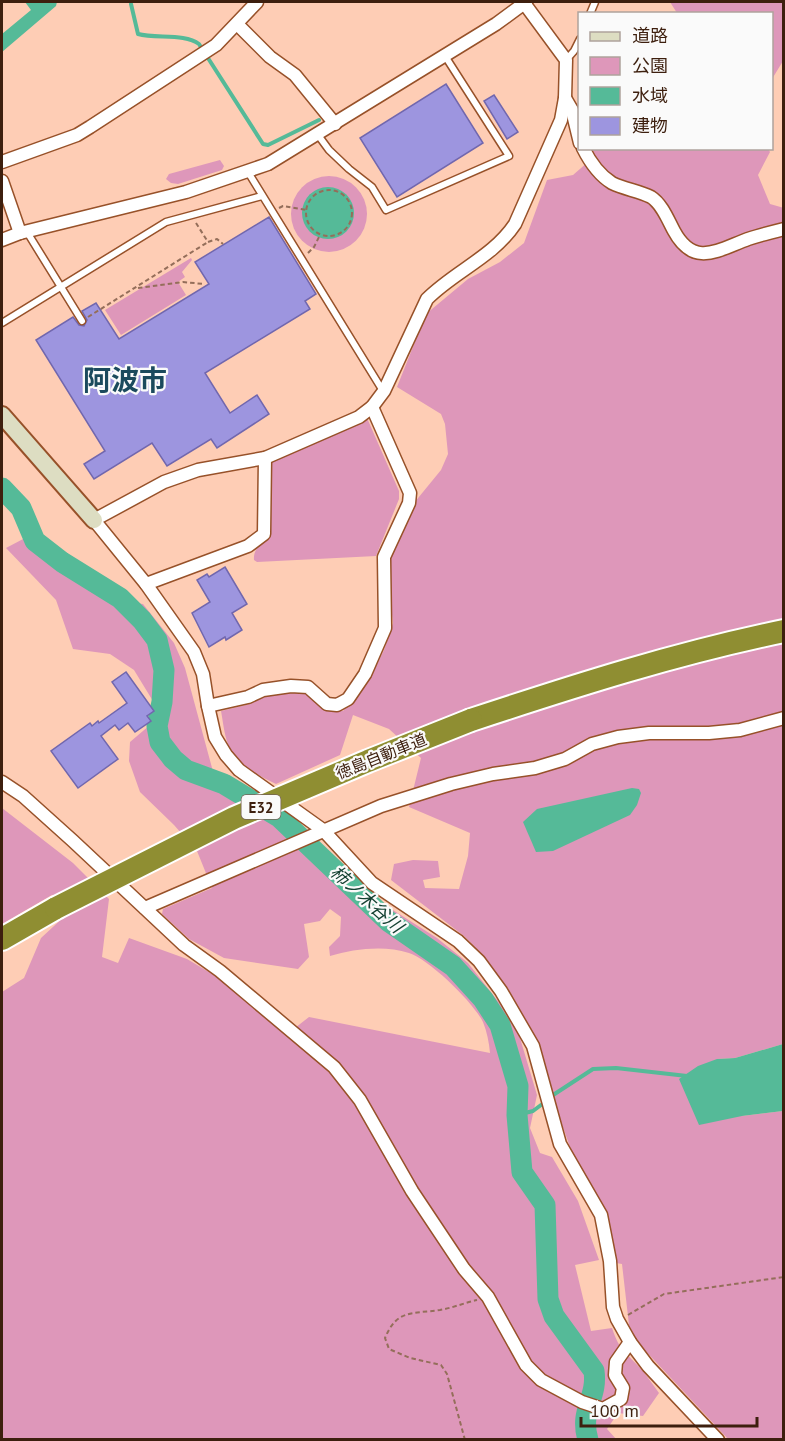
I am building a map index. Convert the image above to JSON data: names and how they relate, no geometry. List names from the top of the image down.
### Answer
{
  "streets": {
    "highway": ["徳島自動車道", "E32"]
  },
  "districts": ["阿波市"],
  "water": ["柿ノ木谷川"],
  "legend": [
    "道路",
    "公園",
    "水域",
    "建物"
  ],
  "scale_bar": "100 m"
}
